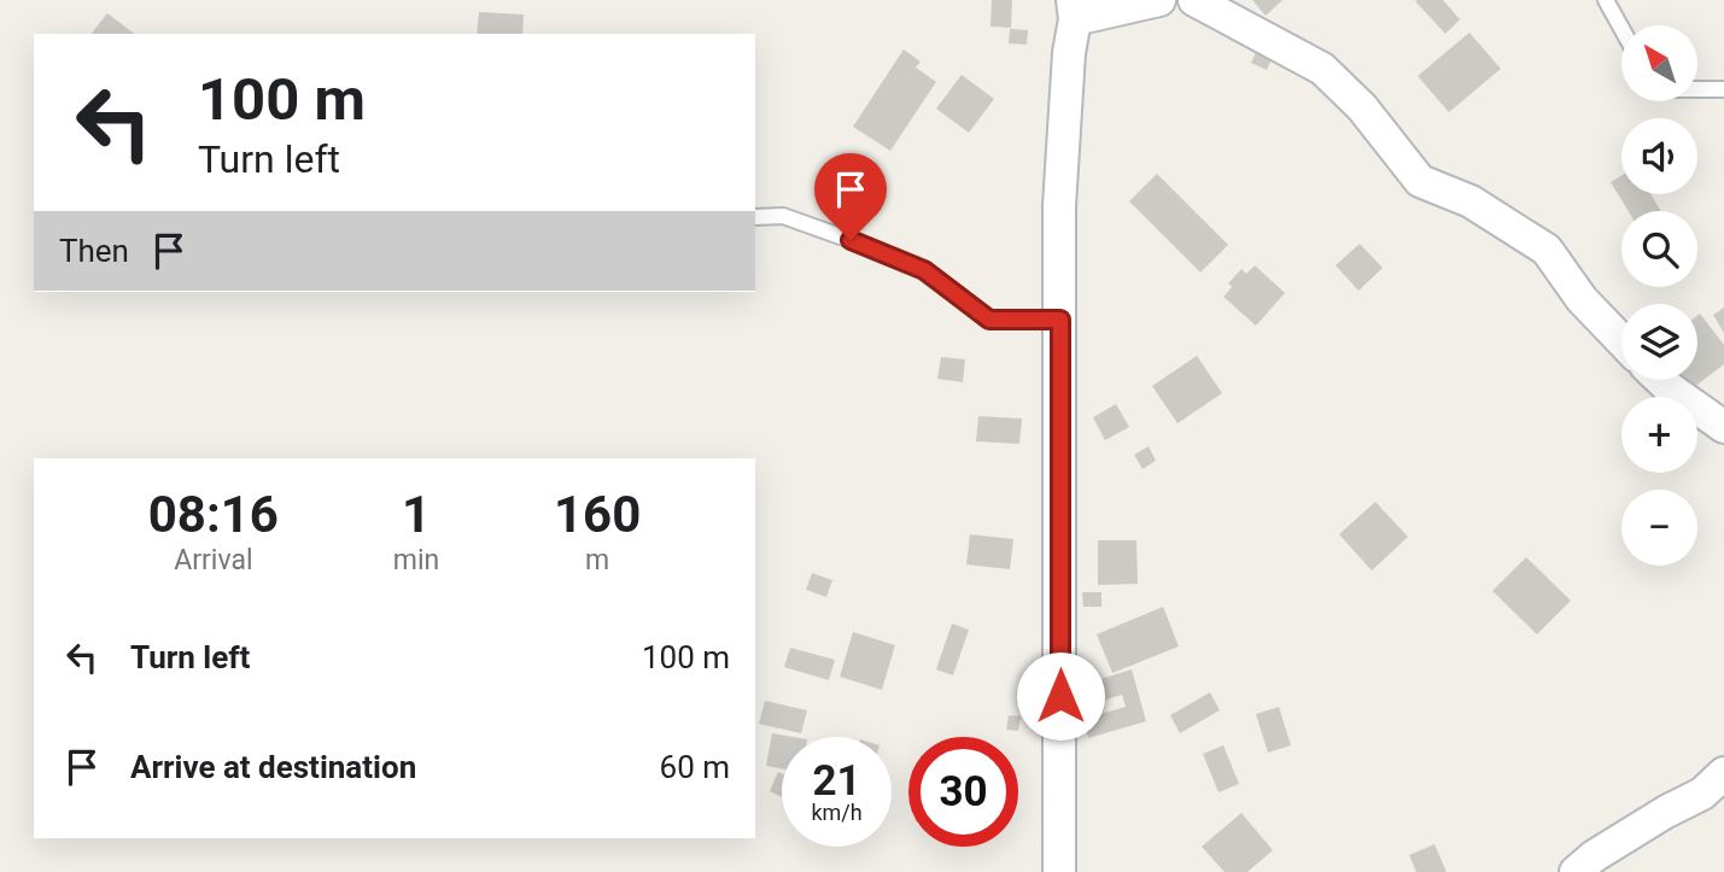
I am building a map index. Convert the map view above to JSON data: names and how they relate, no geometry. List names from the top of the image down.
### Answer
{
  "north": "top left",
  "page": {
    "map_buttons": ["+", "−"],
    "turn": ["100 m", "Turn left"],
    "then": "Then",
    "eta": [
      "08:16",
      "Arrival",
      "1",
      "min",
      "160",
      "m"
    ],
    "list": [
      {
        "name": "Turn left",
        "value": "100 m"
      },
      {
        "name": "Arrive at destination",
        "value": "60 m"
      }
    ],
    "speed": "21 km/h",
    "limit": "30"
  }
}
